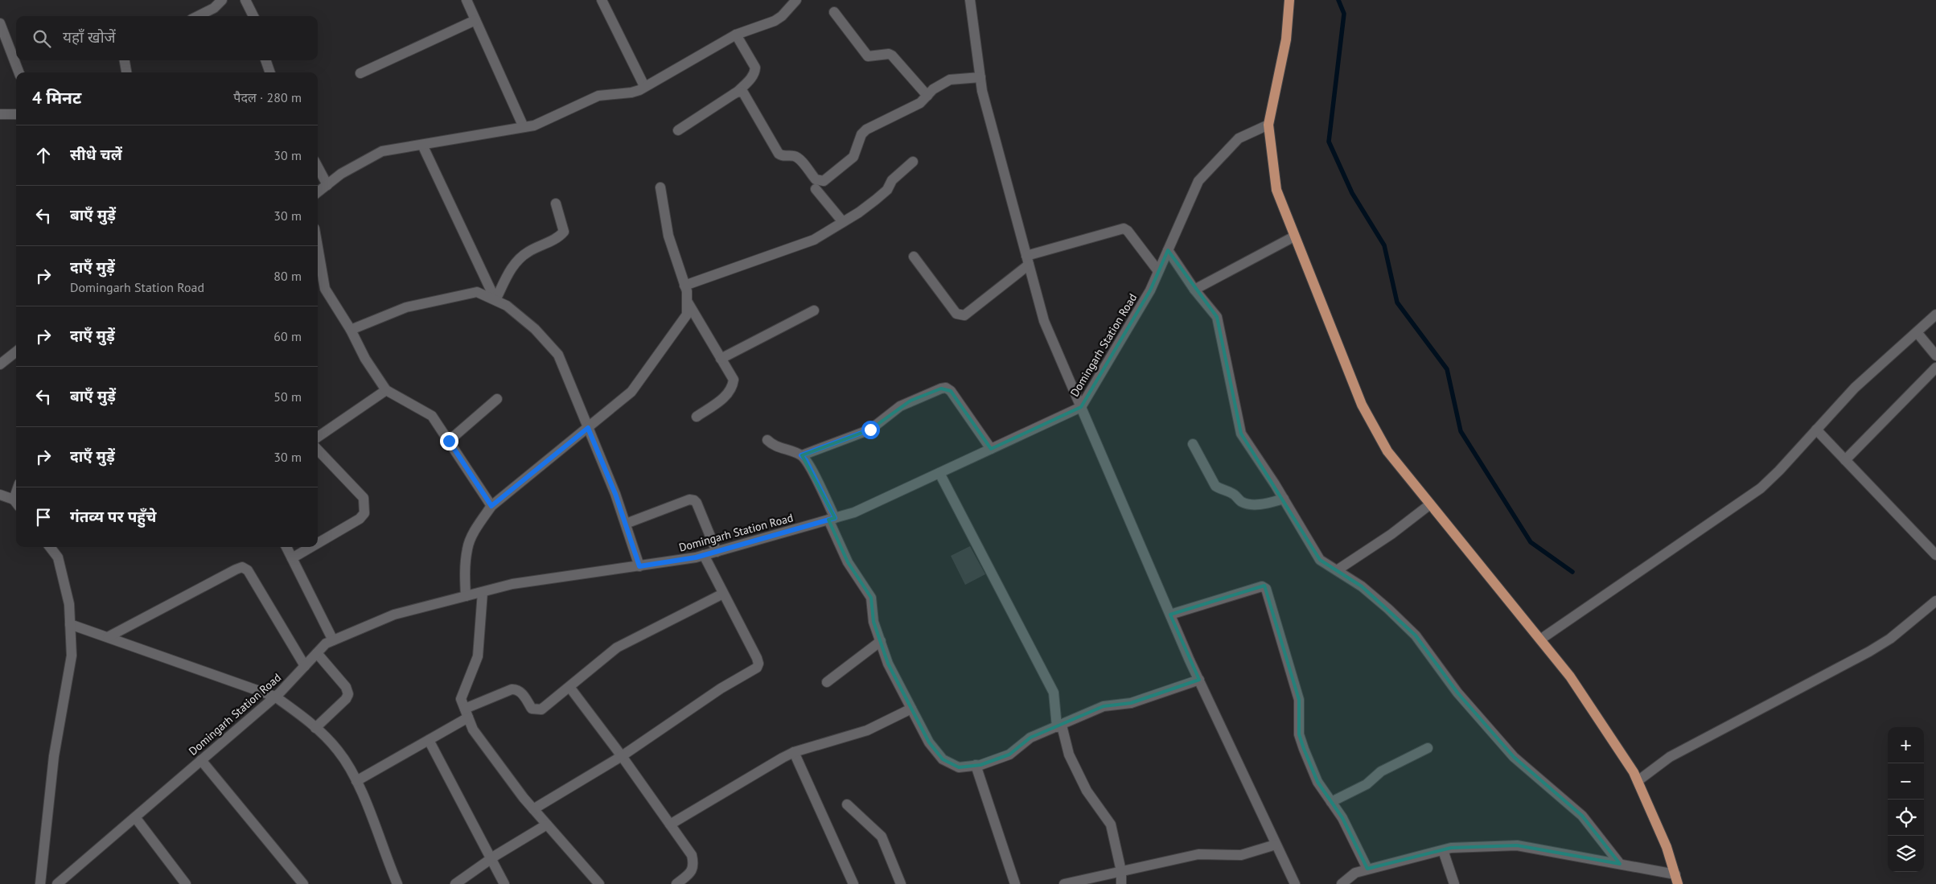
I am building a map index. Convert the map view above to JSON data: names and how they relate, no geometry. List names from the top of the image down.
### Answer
{
  "streets": {
    "street": ["Domingarh Station Road"]
  },
  "page": {
    "search": "यहाँ खोजें",
    "heading": ["4 मिनट", "पैदल · 280 m"],
    "list": [
      ["सीधे चलें", "30 m"],
      ["बाएँ मुड़ें", "30 m"],
      ["दाएँ मुड़ें", "Domingarh Station Road", "80 m"],
      ["दाएँ मुड़ें", "60 m"],
      ["बाएँ मुड़ें", "50 m"],
      ["दाएँ मुड़ें", "30 m"],
      "गंतव्य पर पहुँचे"
    ],
    "map_buttons": ["+", "−"]
  }
}
